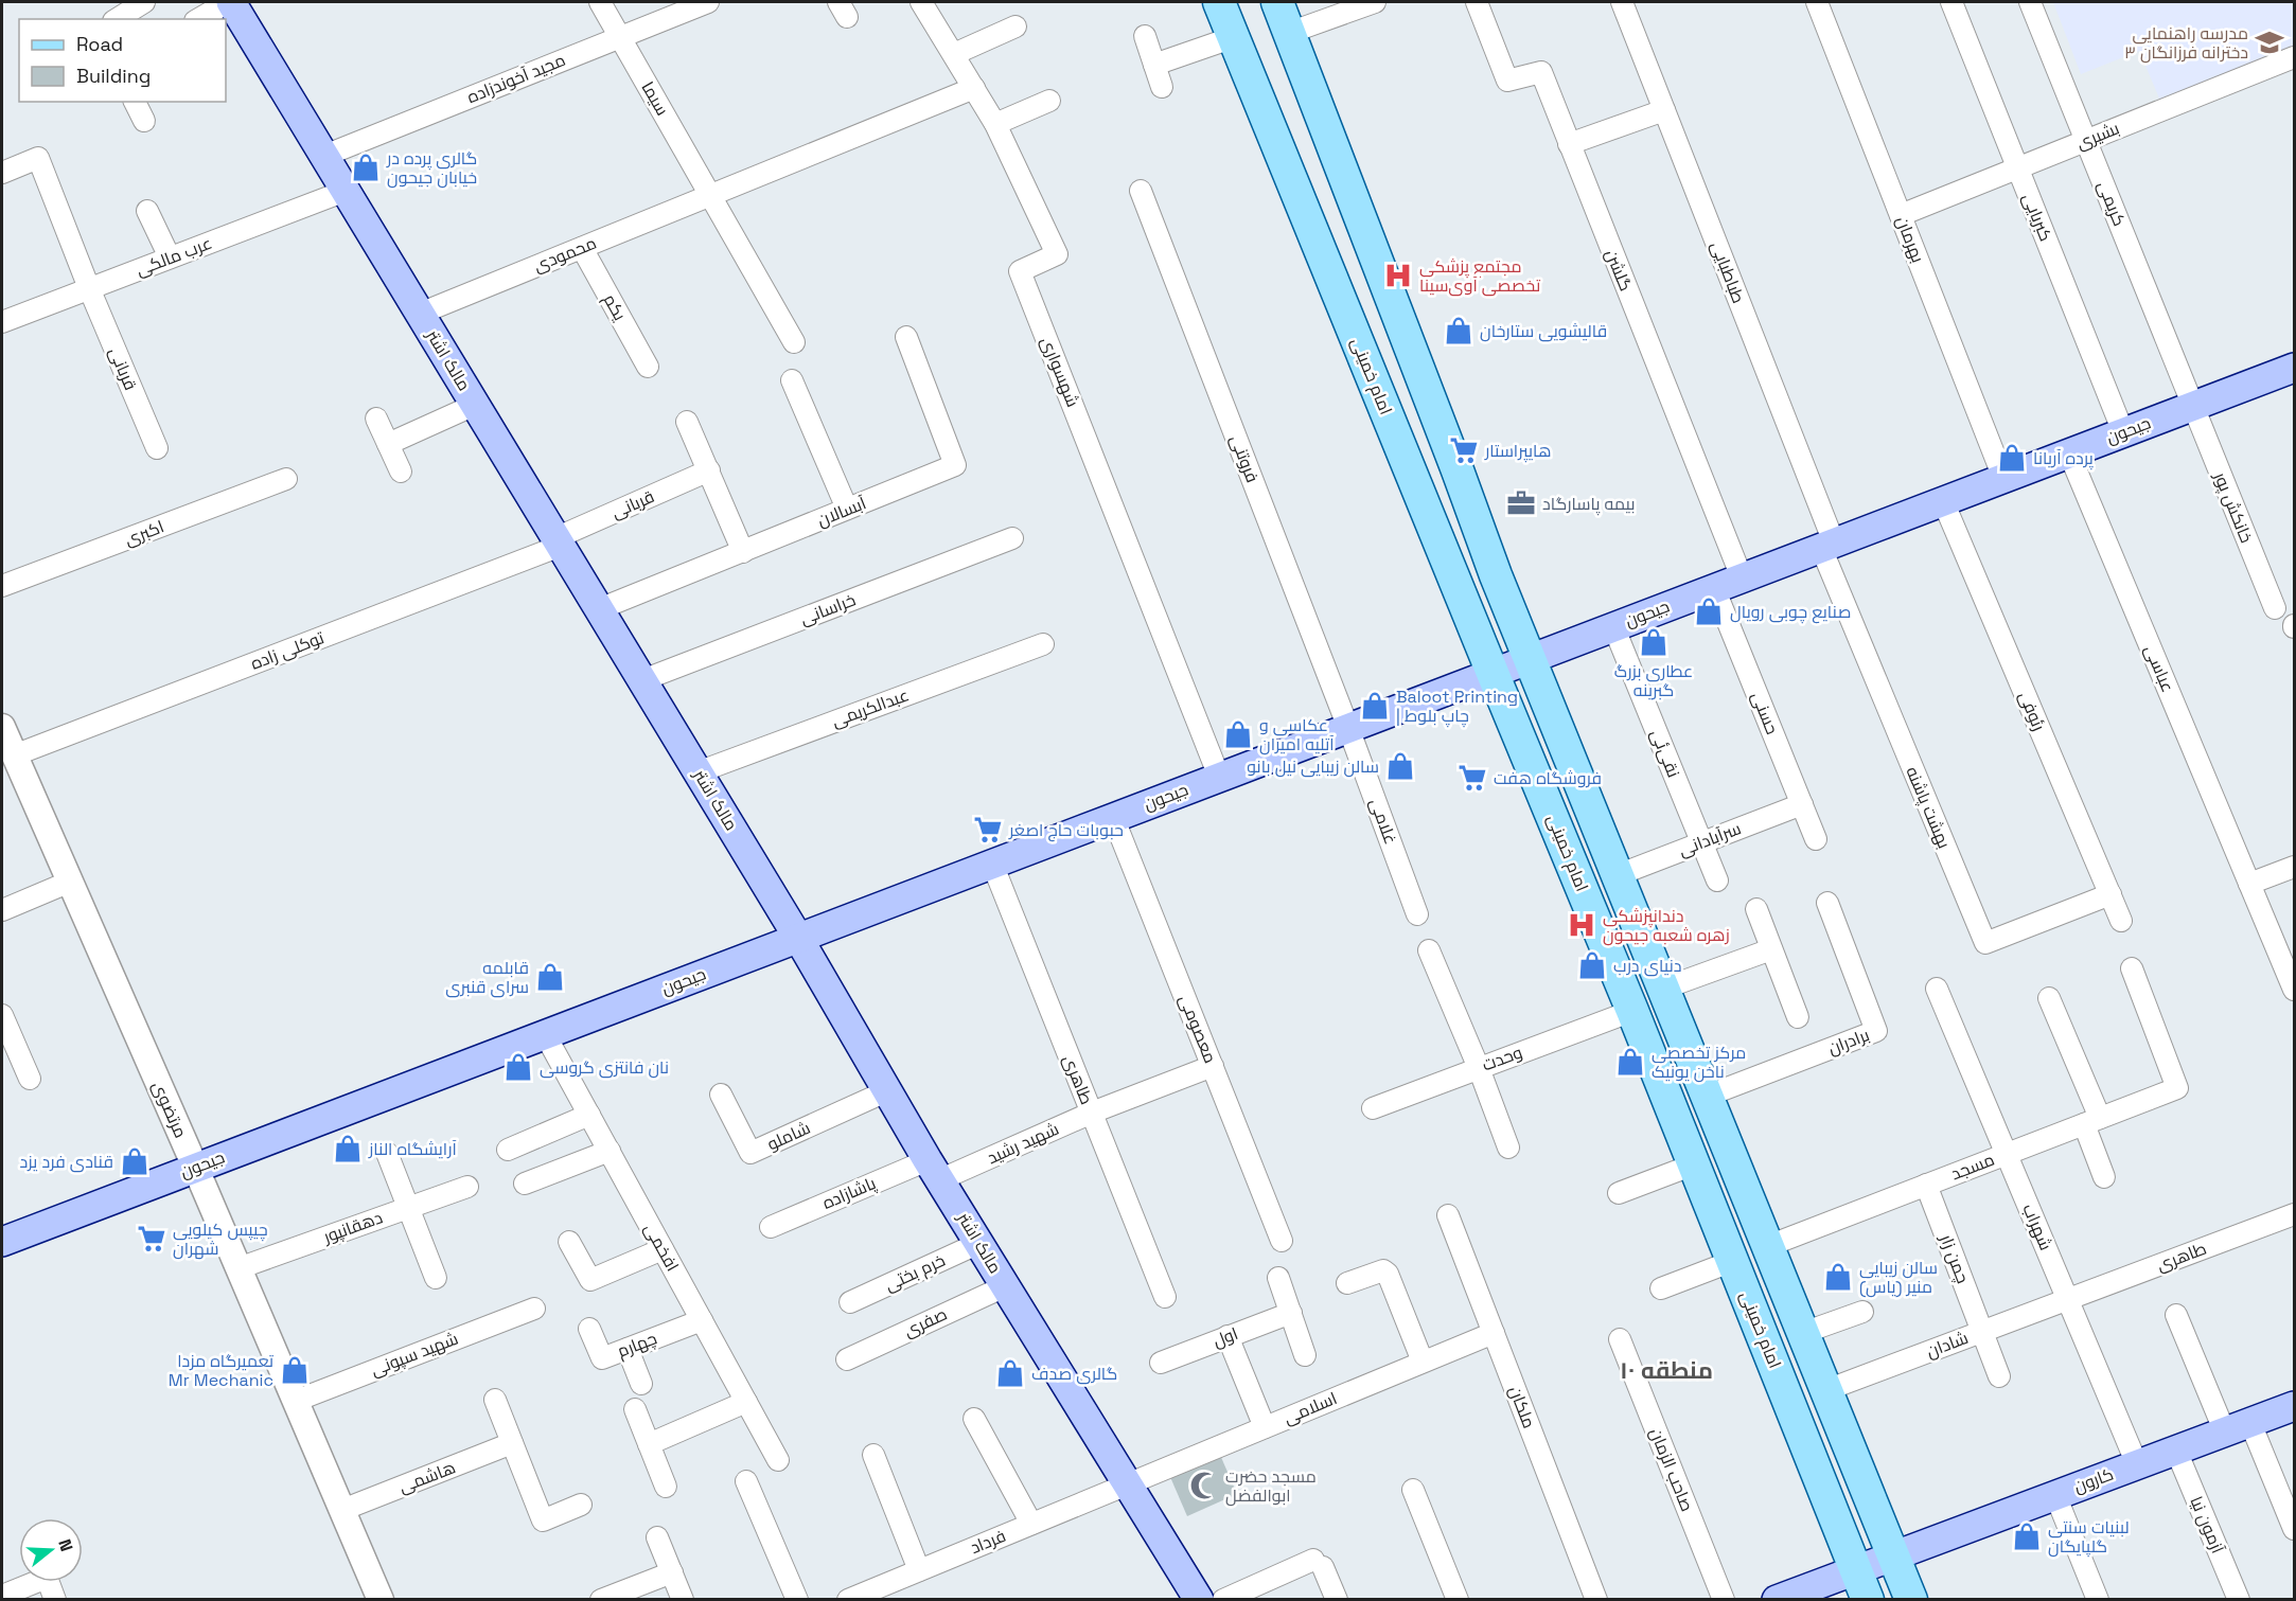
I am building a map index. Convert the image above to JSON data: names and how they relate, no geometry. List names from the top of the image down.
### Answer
{
  "streets": {
    "main road": [
      "مالک اشتر",
      "امام خمینی",
      "جیحون",
      "کارون"
    ],
    "street": [
      "مجید آخوندزاده",
      "سیما",
      "بشیری",
      "کریمی",
      "کبریایی",
      "بهرمان",
      "محمودی",
      "عرب مالکی",
      "گلشن",
      "طباطبایی",
      "یکم",
      "قربانی",
      "شهسواری",
      "فروتنی",
      "خانکش پور",
      "آبسالان",
      "اکبری",
      "خراسانی",
      "توکلی زاده",
      "عباسی",
      "عبدالکریمی",
      "رئوفی",
      "حسنی",
      "نقی‌ئی",
      "بهشت پاشنه",
      "غلامی",
      "سرآبادانی",
      "معصومی",
      "برادران",
      "وحدت",
      "طاهری",
      "مرتضوی",
      "شاملو",
      "شهید رشید",
      "مسجد",
      "پاشازاده",
      "دهقانپور",
      "شهراب",
      "افخمی",
      "چمن زار",
      "خرم بختی",
      "صفری",
      "اول",
      "چهارم",
      "شادان",
      "شهید سپونی",
      "ملکان",
      "اسلامی",
      "صاحب الزمان",
      "هاشمی",
      "آزمون نیا",
      "فرداد"
    ]
  },
  "crossings": [
    ["مجید آخوندزاده", "سیما"],
    ["مجید آخوندزاده", "مالک اشتر"],
    ["سیما", "محمودی"],
    ["بشیری", "کریمی"],
    ["بشیری", "کبریایی"],
    ["بشیری", "بهرمان"],
    ["کریمی", "جیحون"],
    ["کریمی", "خانکش پور"],
    ["کبریایی", "جیحون"],
    ["بهرمان", "جیحون"],
    ["محمودی", "یکم"],
    ["محمودی", "مالک اشتر"],
    ["محمودی", "شهسواری"],
    ["عرب مالکی", "مالک اشتر"],
    ["عرب مالکی", "قربانی"],
    ["گلشن", "جیحون"],
    ["طباطبایی", "جیحون"],
    ["طباطبایی", "بهشت پاشنه"],
    ["مالک اشتر", "قربانی"],
    ["مالک اشتر", "جیحون"],
    ["مالک اشتر", "آبسالان"],
    ["مالک اشتر", "خراسانی"],
    ["مالک اشتر", "توکلی زاده"],
    ["مالک اشتر", "عبدالکریمی"],
    ["مالک اشتر", "شاملو"],
    ["مالک اشتر", "شهید رشید"],
    ["مالک اشتر", "پاشازاده"],
    ["مالک اشتر", "خرم بختی"],
    ["مالک اشتر", "صفری"],
    ["مالک اشتر", "اسلامی"],
    ["مالک اشتر", "فرداد"],
    ["قربانی", "توکلی زاده"],
    ["شهسواری", "جیحون"],
    ["امام خمینی", "جیحون"],
    ["امام خمینی", "وحدت"],
    ["امام خمینی", "کارون"],
    ["جیحون", "فروتنی"],
    ["جیحون", "خانکش پور"],
    ["جیحون", "عباسی"],
    ["جیحون", "رئوفی"],
    ["جیحون", "حسنی"],
    ["جیحون", "نقی‌ئی"],
    ["جیحون", "بهشت پاشنه"],
    ["جیحون", "غلامی"],
    ["جیحون", "معصومی"],
    ["جیحون", "طاهری"],
    ["جیحون", "مرتضوی"],
    ["جیحون", "افخمی"],
    ["فروتنی", "غلامی"],
    ["توکلی زاده", "مرتضوی"],
    ["رئوفی", "بهشت پاشنه"],
    ["حسنی", "سرآبادانی"],
    ["نقی‌ئی", "سرآبادانی"],
    ["معصومی", "شهید رشید"],
    ["طاهری", "شهید رشید"],
    ["طاهری", "شهراب"],
    ["طاهری", "شادان"],
    ["مرتضوی", "دهقانپور"],
    ["مرتضوی", "شهید سپونی"],
    ["مرتضوی", "هاشمی"],
    ["شهید رشید", "پاشازاده"],
    ["مسجد", "شهراب"],
    ["مسجد", "چمن زار"],
    ["شهراب", "شادان"],
    ["شهراب", "کارون"],
    ["افخمی", "چهارم"],
    ["چمن زار", "شادان"],
    ["ملکان", "اسلامی"],
    ["اسلامی", "فرداد"],
    ["کارون", "آزمون نیا"]
  ],
  "districts": ["منطقه ۱۰"],
  "places": {
    "school or university": ["مدرسه راهنمایی دخترانه فرزانگان ۳"],
    "shop": [
      "گالری پرده در خیابان جیحون",
      "قالیشویی ستارخان",
      "پرده آریانا",
      "صنایع چوبی رویال",
      "عطاری بزرگ گبرینه",
      "Baloot Printing | چاپ بلوط",
      "عکاسی و آتلیه امیران",
      "سالن زیبایی نیل بانو",
      "دنیای درب",
      "قابلمه سرای قنبری",
      "مرکز تخصصی ناخن یونیک",
      "نان فانتزی گروسی",
      "آرایشگاه الناز",
      "قنادی فرد یزد",
      "سالن زیبایی منیر (یاس)",
      "تعمیرگاه مزدا Mr Mechanic",
      "گالری صدف",
      "لبنیات سنتی گلپایگان"
    ],
    "hospital": ["مجتمع پزشکی تخصصی آوی‌سینا", "دندانپزشکی زهره شعبه جیحون"],
    "supermarket": [
      "هایپراستار",
      "فروشگاه هفت",
      "حبوبات حاج اصغر",
      "چیپس کیلویی شهران"
    ],
    "office": ["بیمه پاسارگاد"],
    "mosque": ["مسجد حضرت ابوالفضل"]
  },
  "legend": ["Road", "Building"],
  "north": "right"
}
